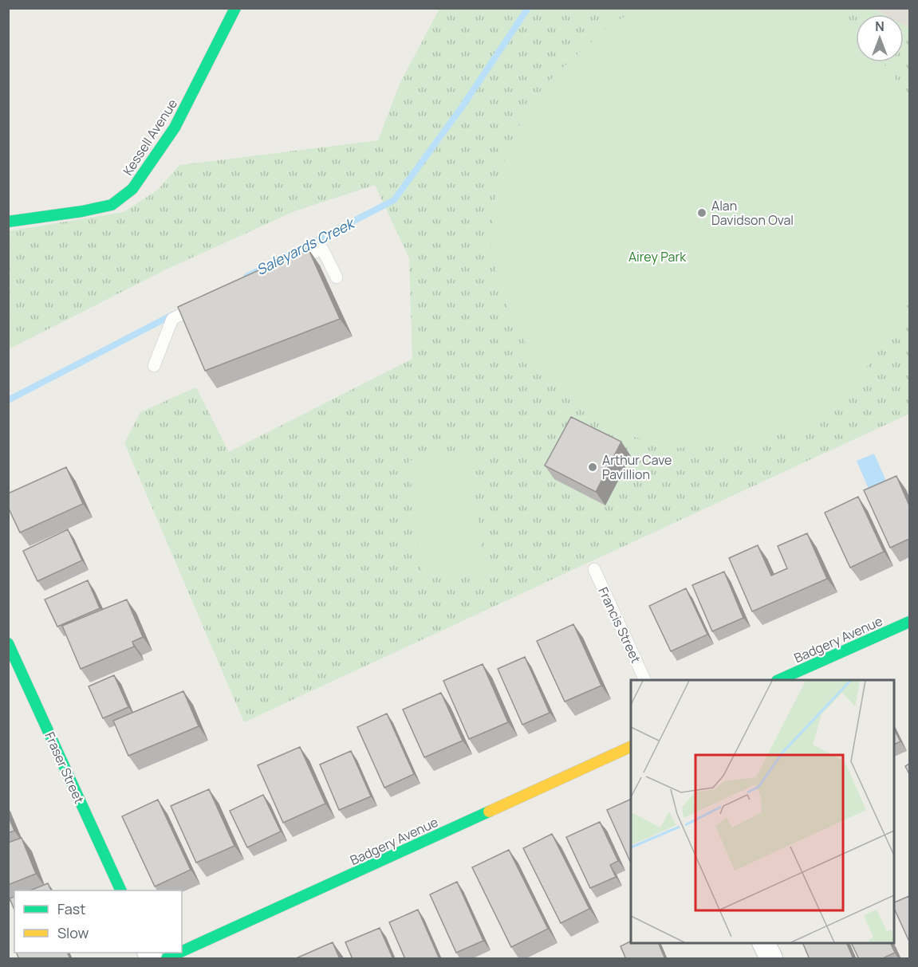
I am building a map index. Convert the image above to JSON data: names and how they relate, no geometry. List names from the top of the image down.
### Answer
{
  "streets": {
    "street": ["Kessell Avenue", "Badgery Avenue", "Fraser Street"],
    "lane": ["Francis Street"]
  },
  "water": ["Saleyards Creek"],
  "parks": ["Airey Park"],
  "places": ["Alan Davidson Oval", "Arthur Cave Pavillion"],
  "legend": ["Fast", "Slow"],
  "north": "top"
}
